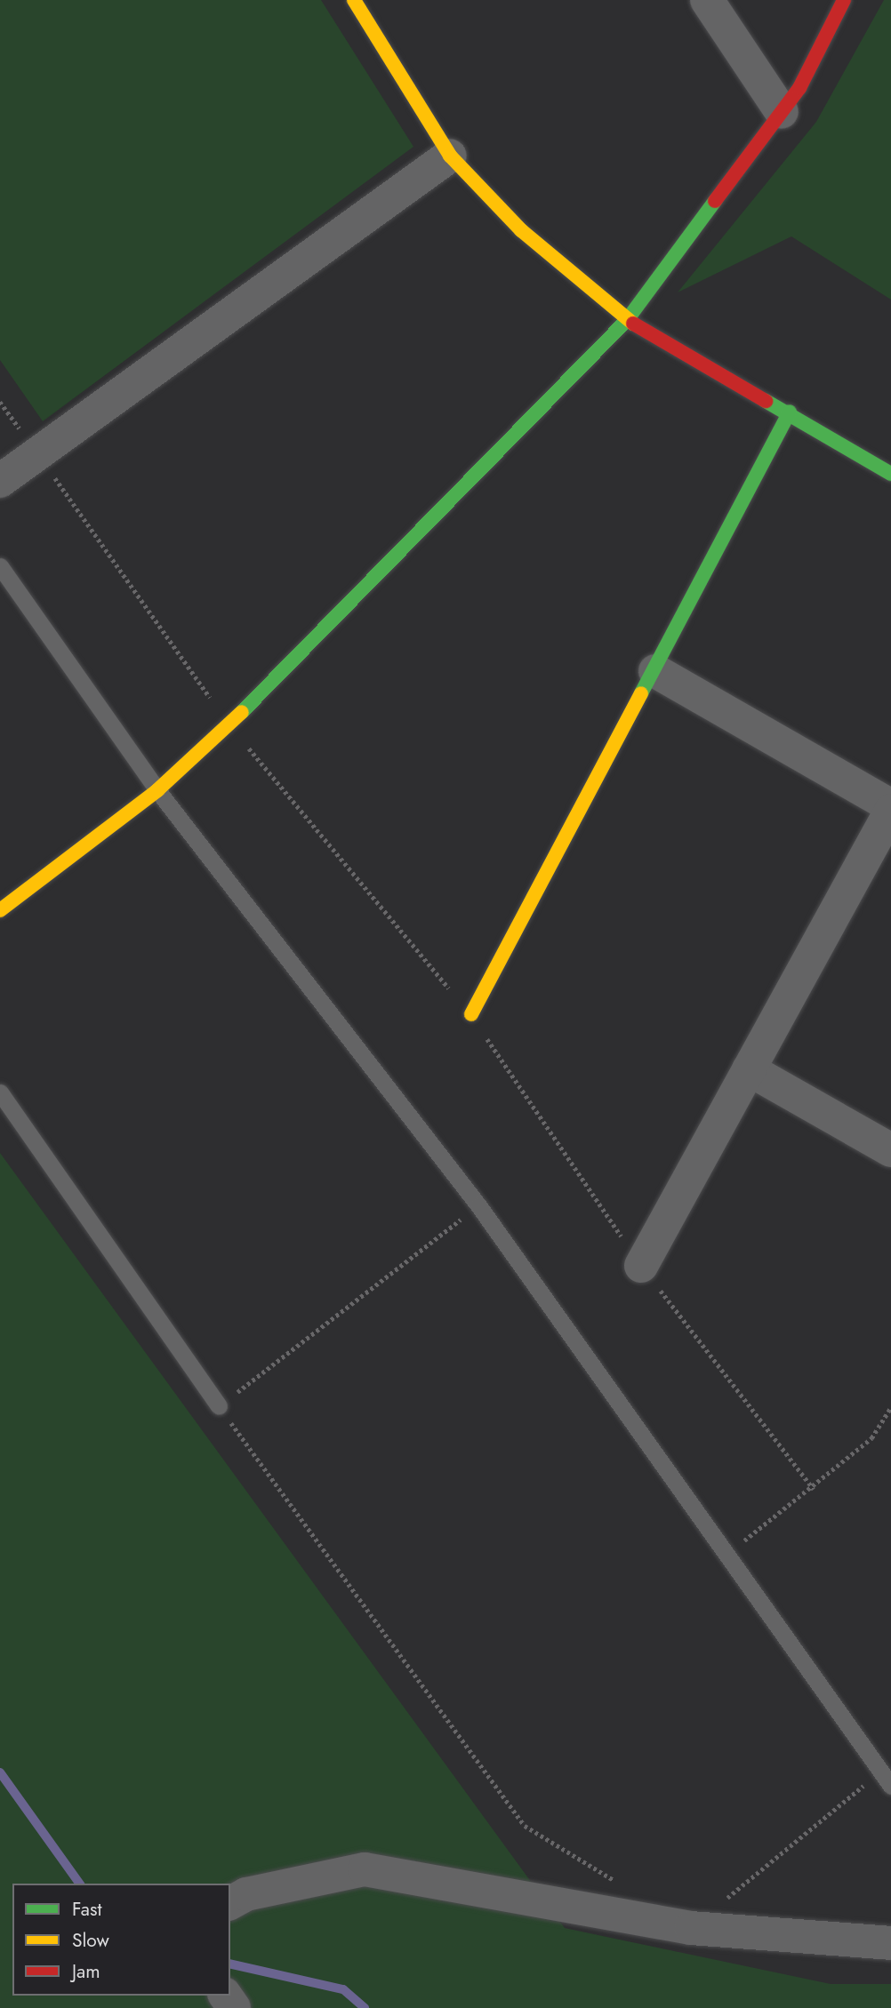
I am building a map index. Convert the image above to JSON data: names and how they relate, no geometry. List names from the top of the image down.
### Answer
{
  "legend": ["Fast", "Slow", "Jam"]
}
